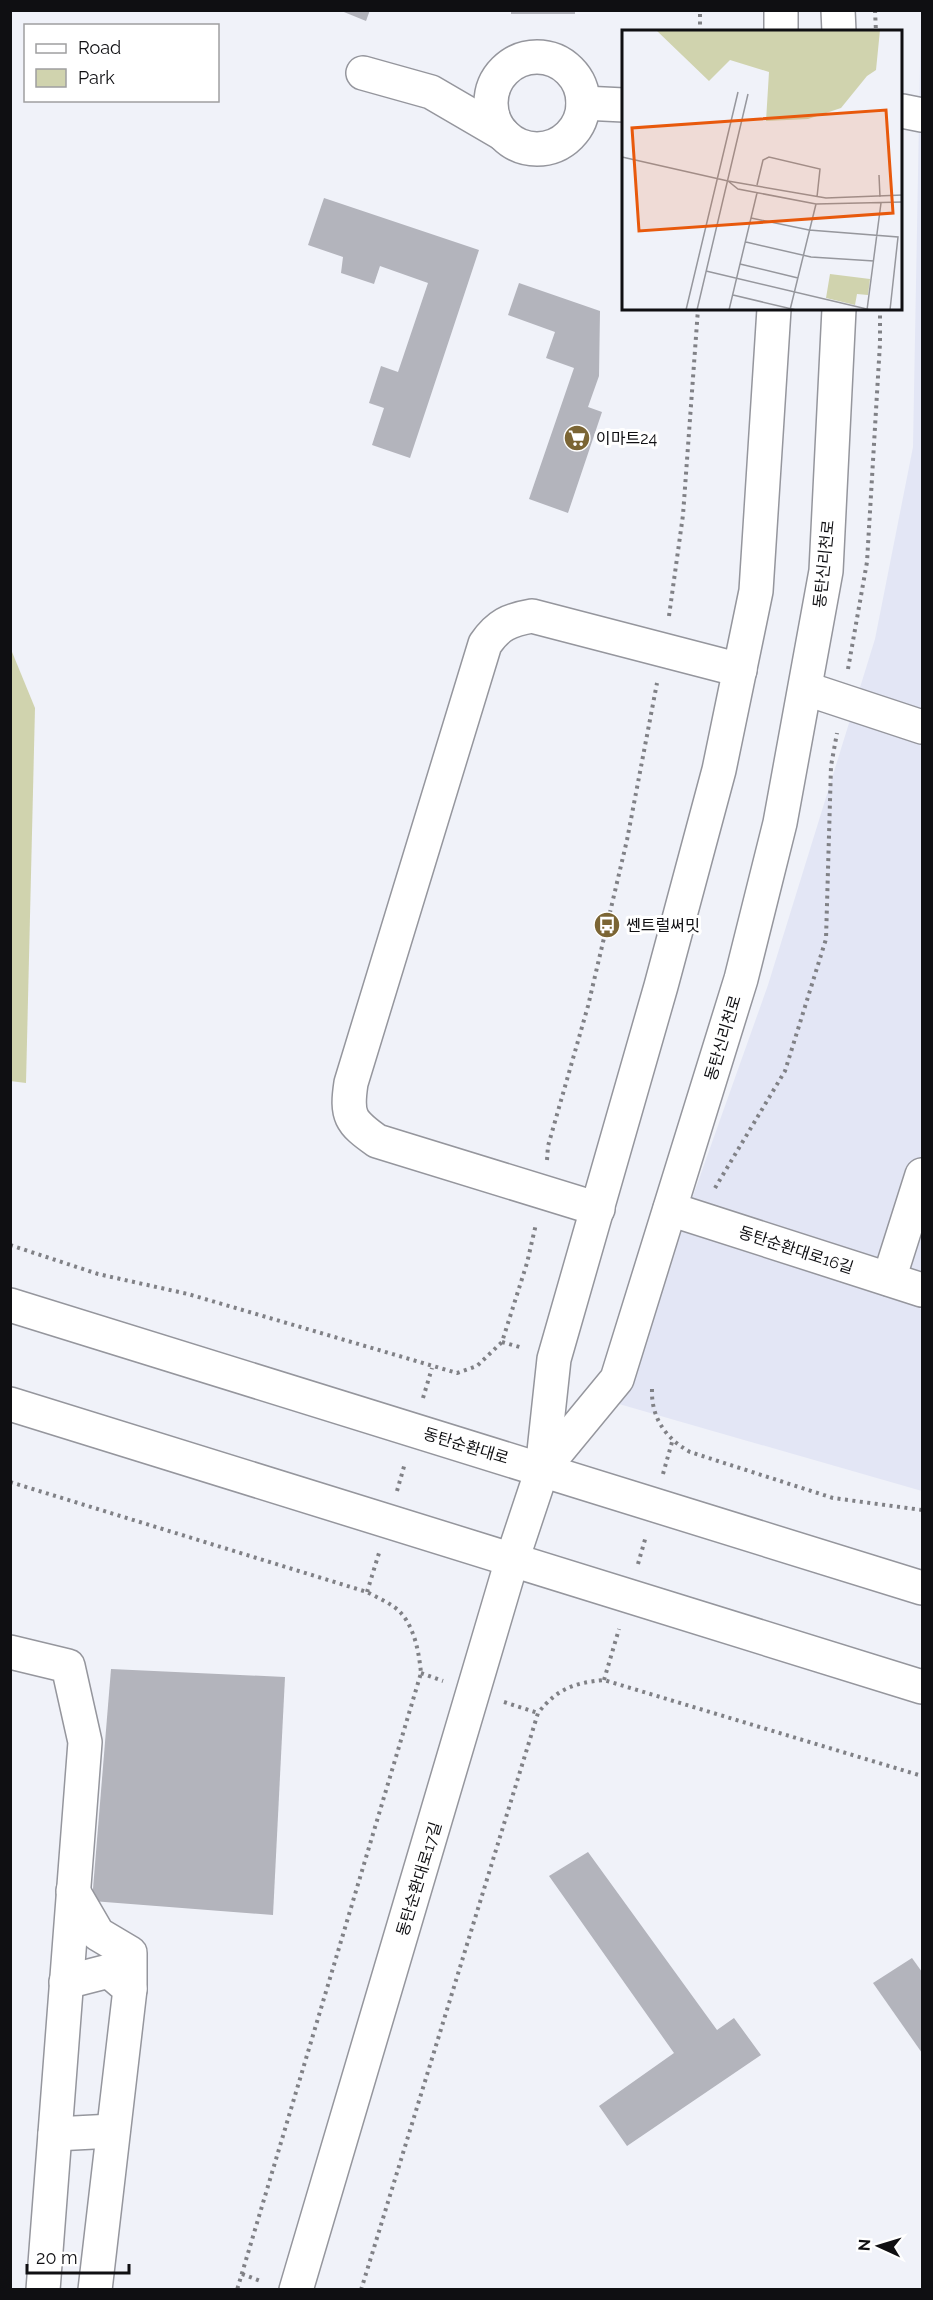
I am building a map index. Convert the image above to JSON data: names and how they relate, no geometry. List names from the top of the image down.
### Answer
{
  "streets": {
    "main road": [
      "동탄신리천로",
      "동탄순환대로16길",
      "동탄순환대로",
      "동탄순환대로17길"
    ]
  },
  "crossings": [
    ["동탄신리천로", "동탄순환대로16길"],
    ["동탄신리천로", "동탄순환대로"],
    ["동탄신리천로", "동탄순환대로17길"],
    ["동탄순환대로", "동탄순환대로17길"]
  ],
  "places": {
    "supermarket": ["이마트24"],
    "bus stop": ["쎈트럴써밋"]
  },
  "legend": ["Road", "Park"],
  "scale_bar": "20 m",
  "north": "left"
}
